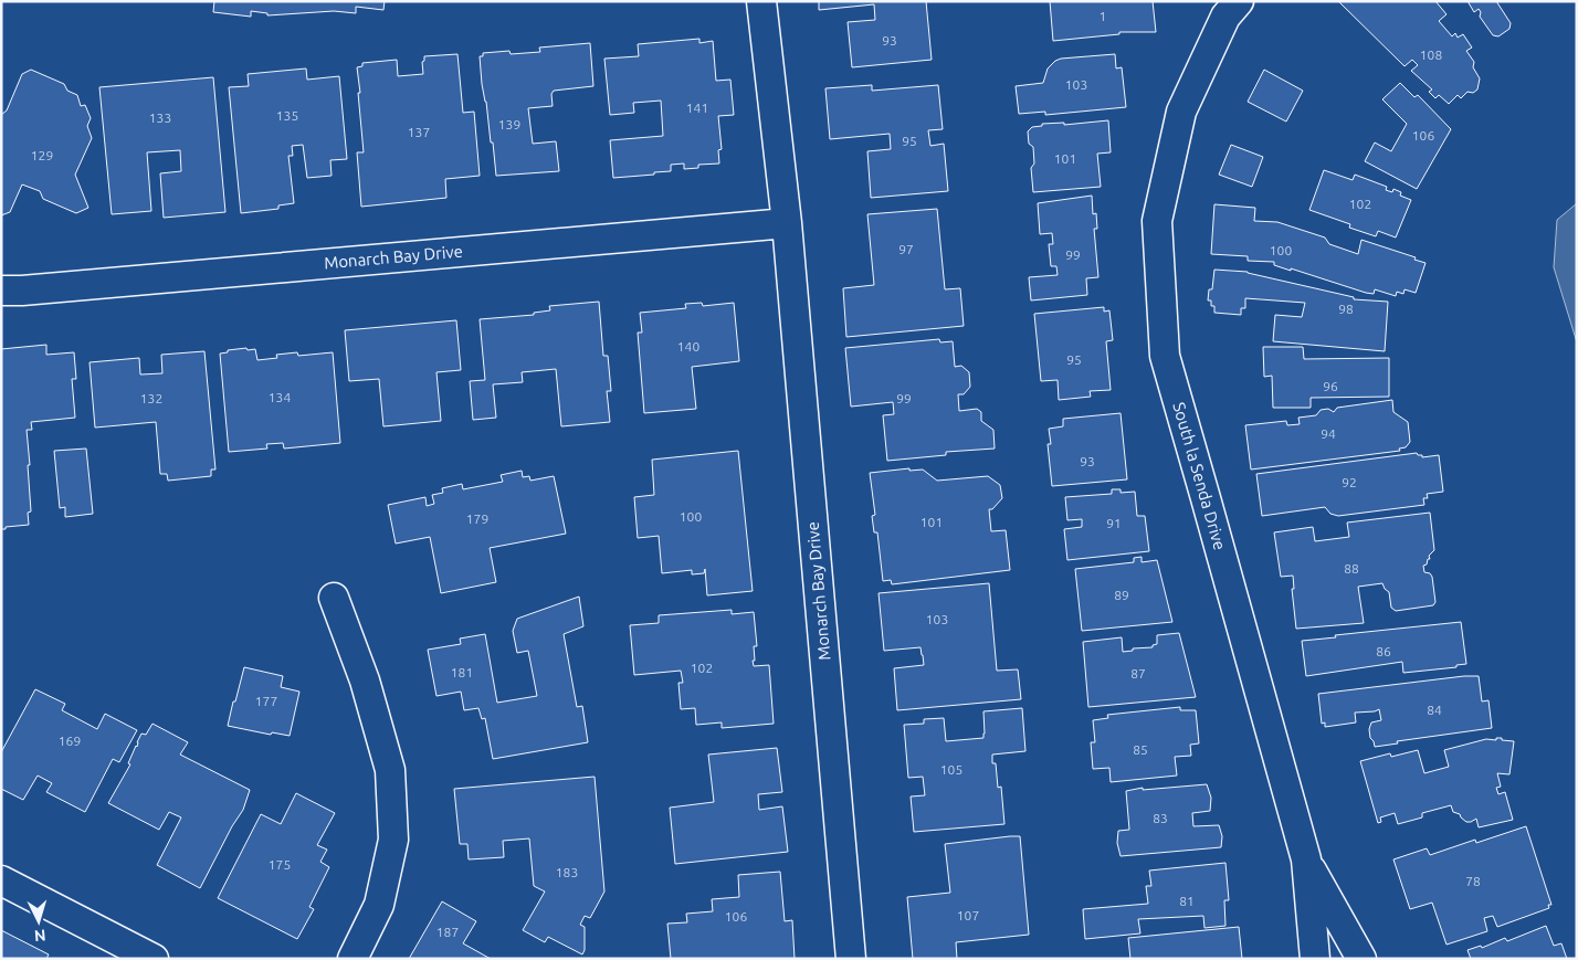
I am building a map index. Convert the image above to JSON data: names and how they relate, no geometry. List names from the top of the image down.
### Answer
{
  "streets": {
    "street": ["Monarch Bay Drive", "South la Senda Drive"]
  },
  "house_numbers": [
    "1",
    "93",
    "108",
    "103",
    "141",
    "135",
    "133",
    "139",
    "137",
    "106",
    "95",
    "129",
    "101",
    "102",
    "97",
    "100",
    "99",
    "98",
    "140",
    "95",
    "96",
    "134",
    "132",
    "99",
    "94",
    "93",
    "92",
    "100",
    "179",
    "101",
    "91",
    "88",
    "89",
    "103",
    "86",
    "102",
    "181",
    "87",
    "177",
    "84",
    "169",
    "85",
    "105",
    "83",
    "175",
    "183",
    "78",
    "81",
    "107",
    "106",
    "187"
  ],
  "north": "bottom"
}
